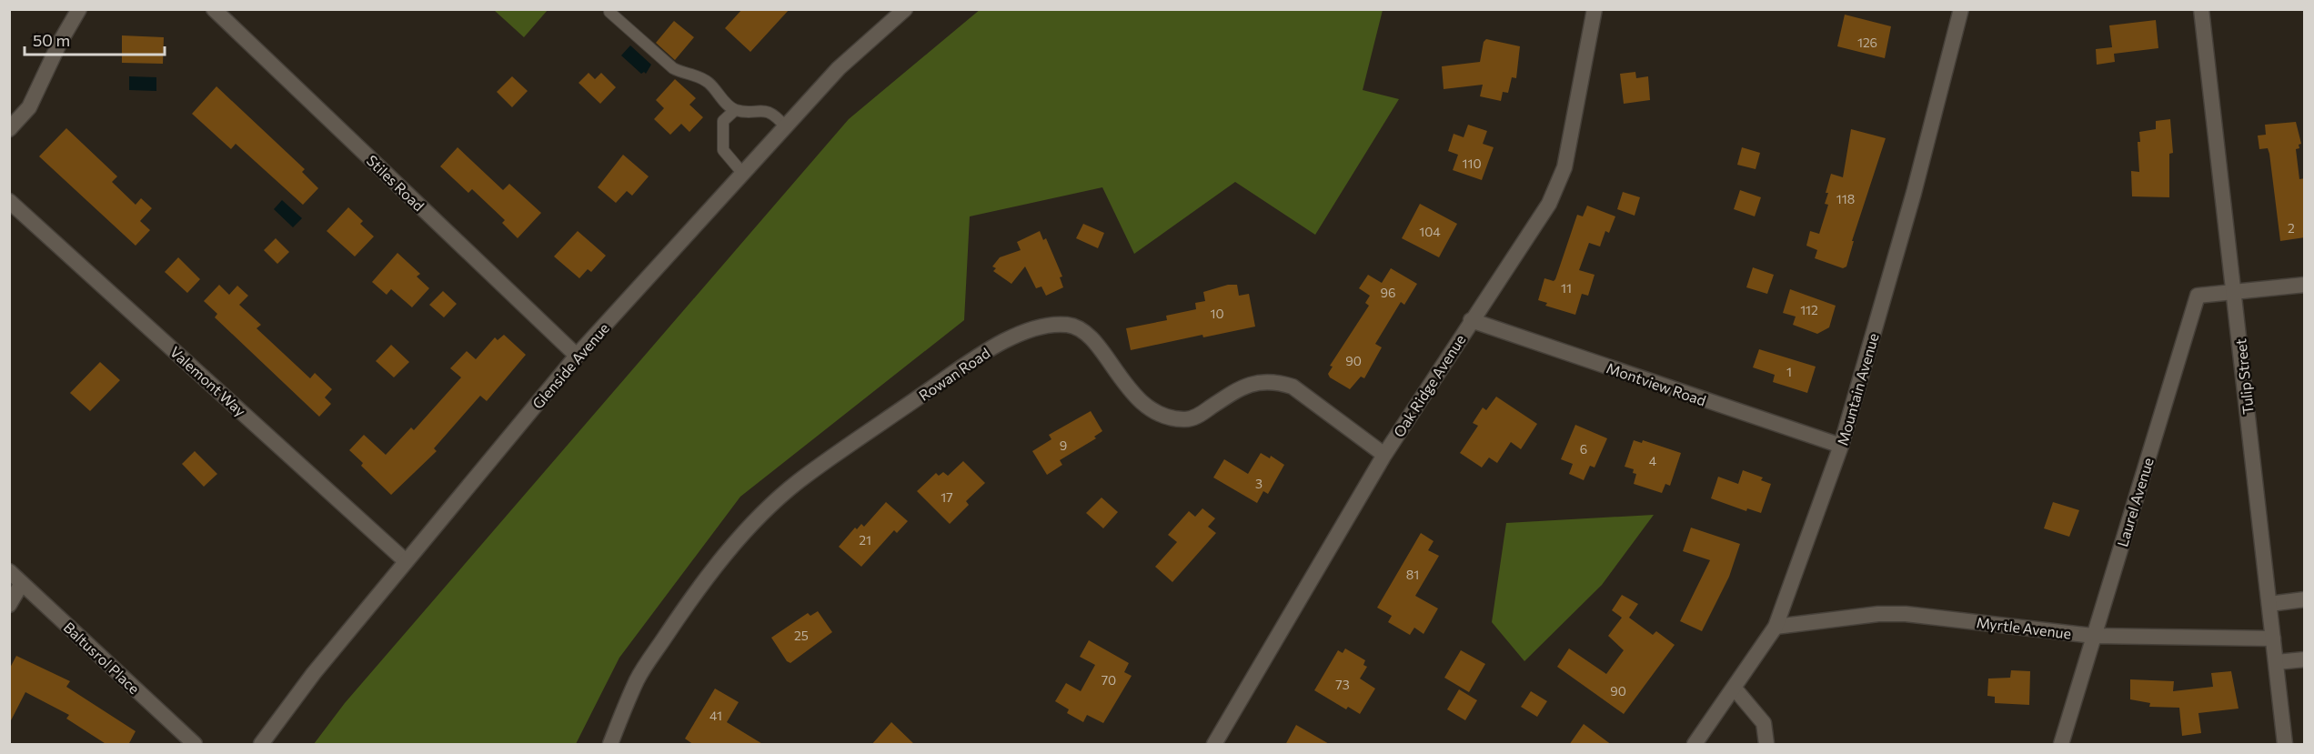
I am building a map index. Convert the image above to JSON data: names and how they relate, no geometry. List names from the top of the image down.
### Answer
{
  "streets": {
    "street": [
      "Stiles Road",
      "Glenside Avenue",
      "Rowan Road",
      "Tulip Street",
      "Valemont Way",
      "Montview Road",
      "Oak Ridge Avenue",
      "Mountain Avenue",
      "Laurel Avenue",
      "Myrtle Avenue",
      "Baltusrol Place"
    ]
  },
  "crossings": [
    ["Stiles Road", "Glenside Avenue"],
    ["Glenside Avenue", "Valemont Way"],
    ["Rowan Road", "Oak Ridge Avenue"],
    ["Tulip Street", "Laurel Avenue"],
    ["Tulip Street", "Myrtle Avenue"],
    ["Montview Road", "Oak Ridge Avenue"],
    ["Montview Road", "Mountain Avenue"],
    ["Mountain Avenue", "Myrtle Avenue"],
    ["Laurel Avenue", "Myrtle Avenue"]
  ],
  "house_numbers": [
    "126",
    "110",
    "118",
    "2",
    "104",
    "11",
    "96",
    "112",
    "10",
    "90",
    "1",
    "9",
    "6",
    "4",
    "3",
    "17",
    "21",
    "81",
    "25",
    "70",
    "73",
    "90",
    "41"
  ],
  "scale_bar": "50 m"
}
